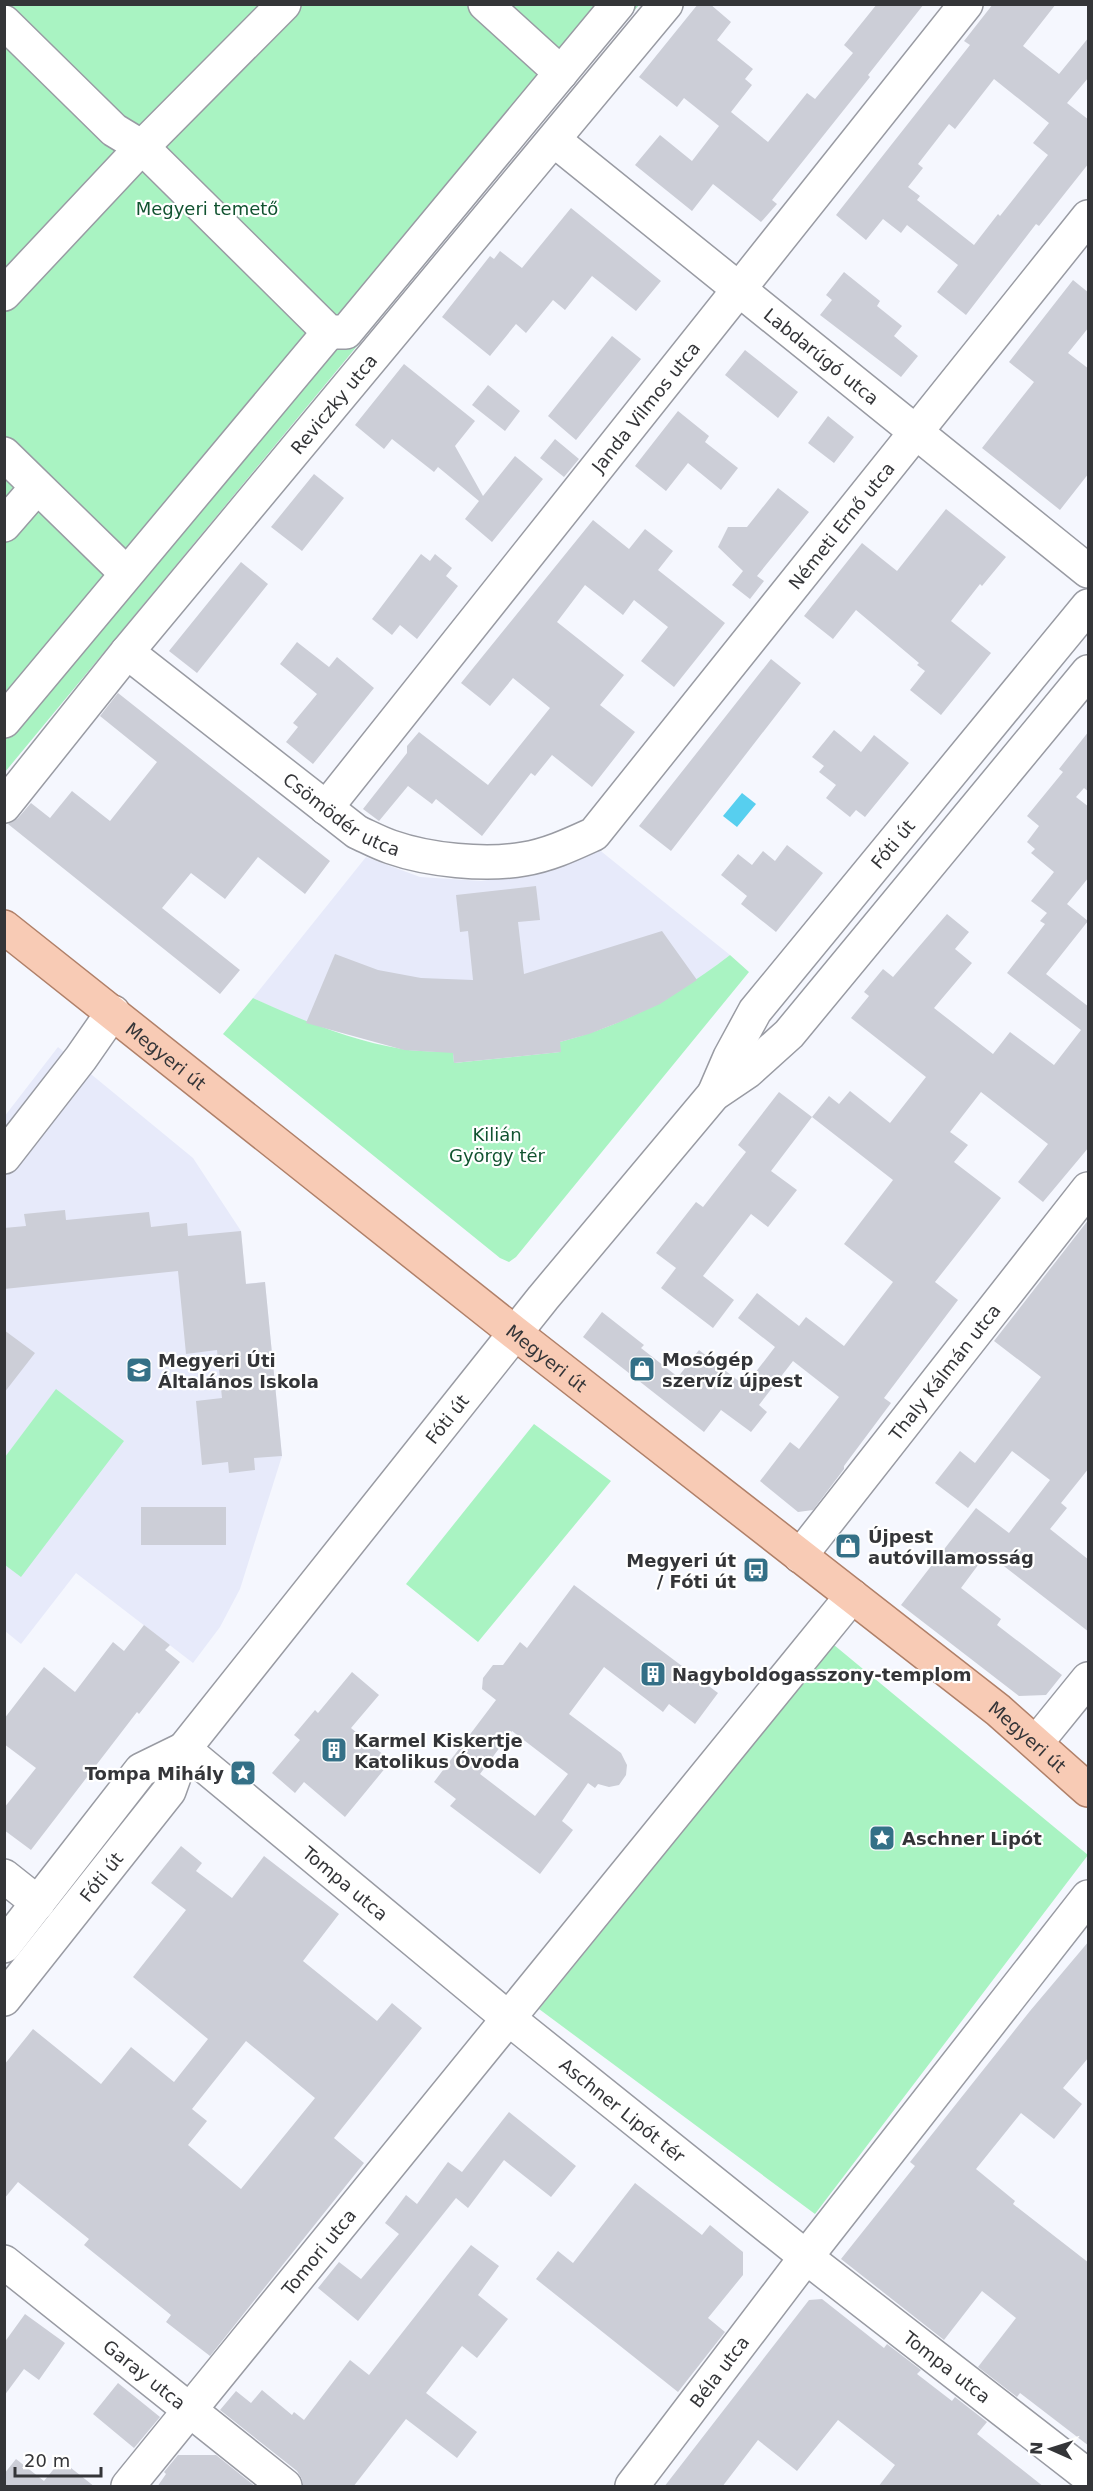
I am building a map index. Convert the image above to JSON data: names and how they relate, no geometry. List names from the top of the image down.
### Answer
{
  "streets": {
    "main road": ["Megyeri út"],
    "street": [
      "Labdarúgó utca",
      "Reviczky utca",
      "Janda Vilmos utca",
      "Németi Ernő utca",
      "Csömödér utca",
      "Fóti út",
      "Thaly Kálmán utca",
      "Tompa utca",
      "Aschner Lipót tér",
      "Tomori utca",
      "Béla utca",
      "Garay utca"
    ]
  },
  "crossings": [
    ["Labdarúgó utca", "Reviczky utca"],
    ["Labdarúgó utca", "Janda Vilmos utca"],
    ["Labdarúgó utca", "Németi Ernő utca"],
    ["Reviczky utca", "Csömödér utca"],
    ["Janda Vilmos utca", "Csömödér utca"],
    ["Németi Ernő utca", "Csömödér utca"],
    ["Fóti út", "Megyeri út"],
    ["Fóti út", "Tompa utca"],
    ["Megyeri út", "Thaly Kálmán utca"],
    ["Tompa utca", "Aschner Lipót tér"],
    ["Tompa utca", "Tomori utca"],
    ["Tompa utca", "Béla utca"],
    ["Aschner Lipót tér", "Tomori utca"],
    ["Aschner Lipót tér", "Béla utca"],
    ["Tomori utca", "Garay utca"]
  ],
  "parks": ["Megyeri temető", "Kilián György tér"],
  "places": {
    "shop": ["Mosógép szervíz újpest", "Újpest autóvillamosság"],
    "school or university": ["Megyeri Úti Általános Iskola"],
    "bus stop": ["Megyeri út / Fóti út"],
    "building": ["Nagyboldogasszony-templom", "Karmel Kiskertje Katolikus Óvoda"],
    "place": ["Tompa Mihály", "Aschner Lipót"]
  },
  "scale_bar": "20 m",
  "north": "left"
}
